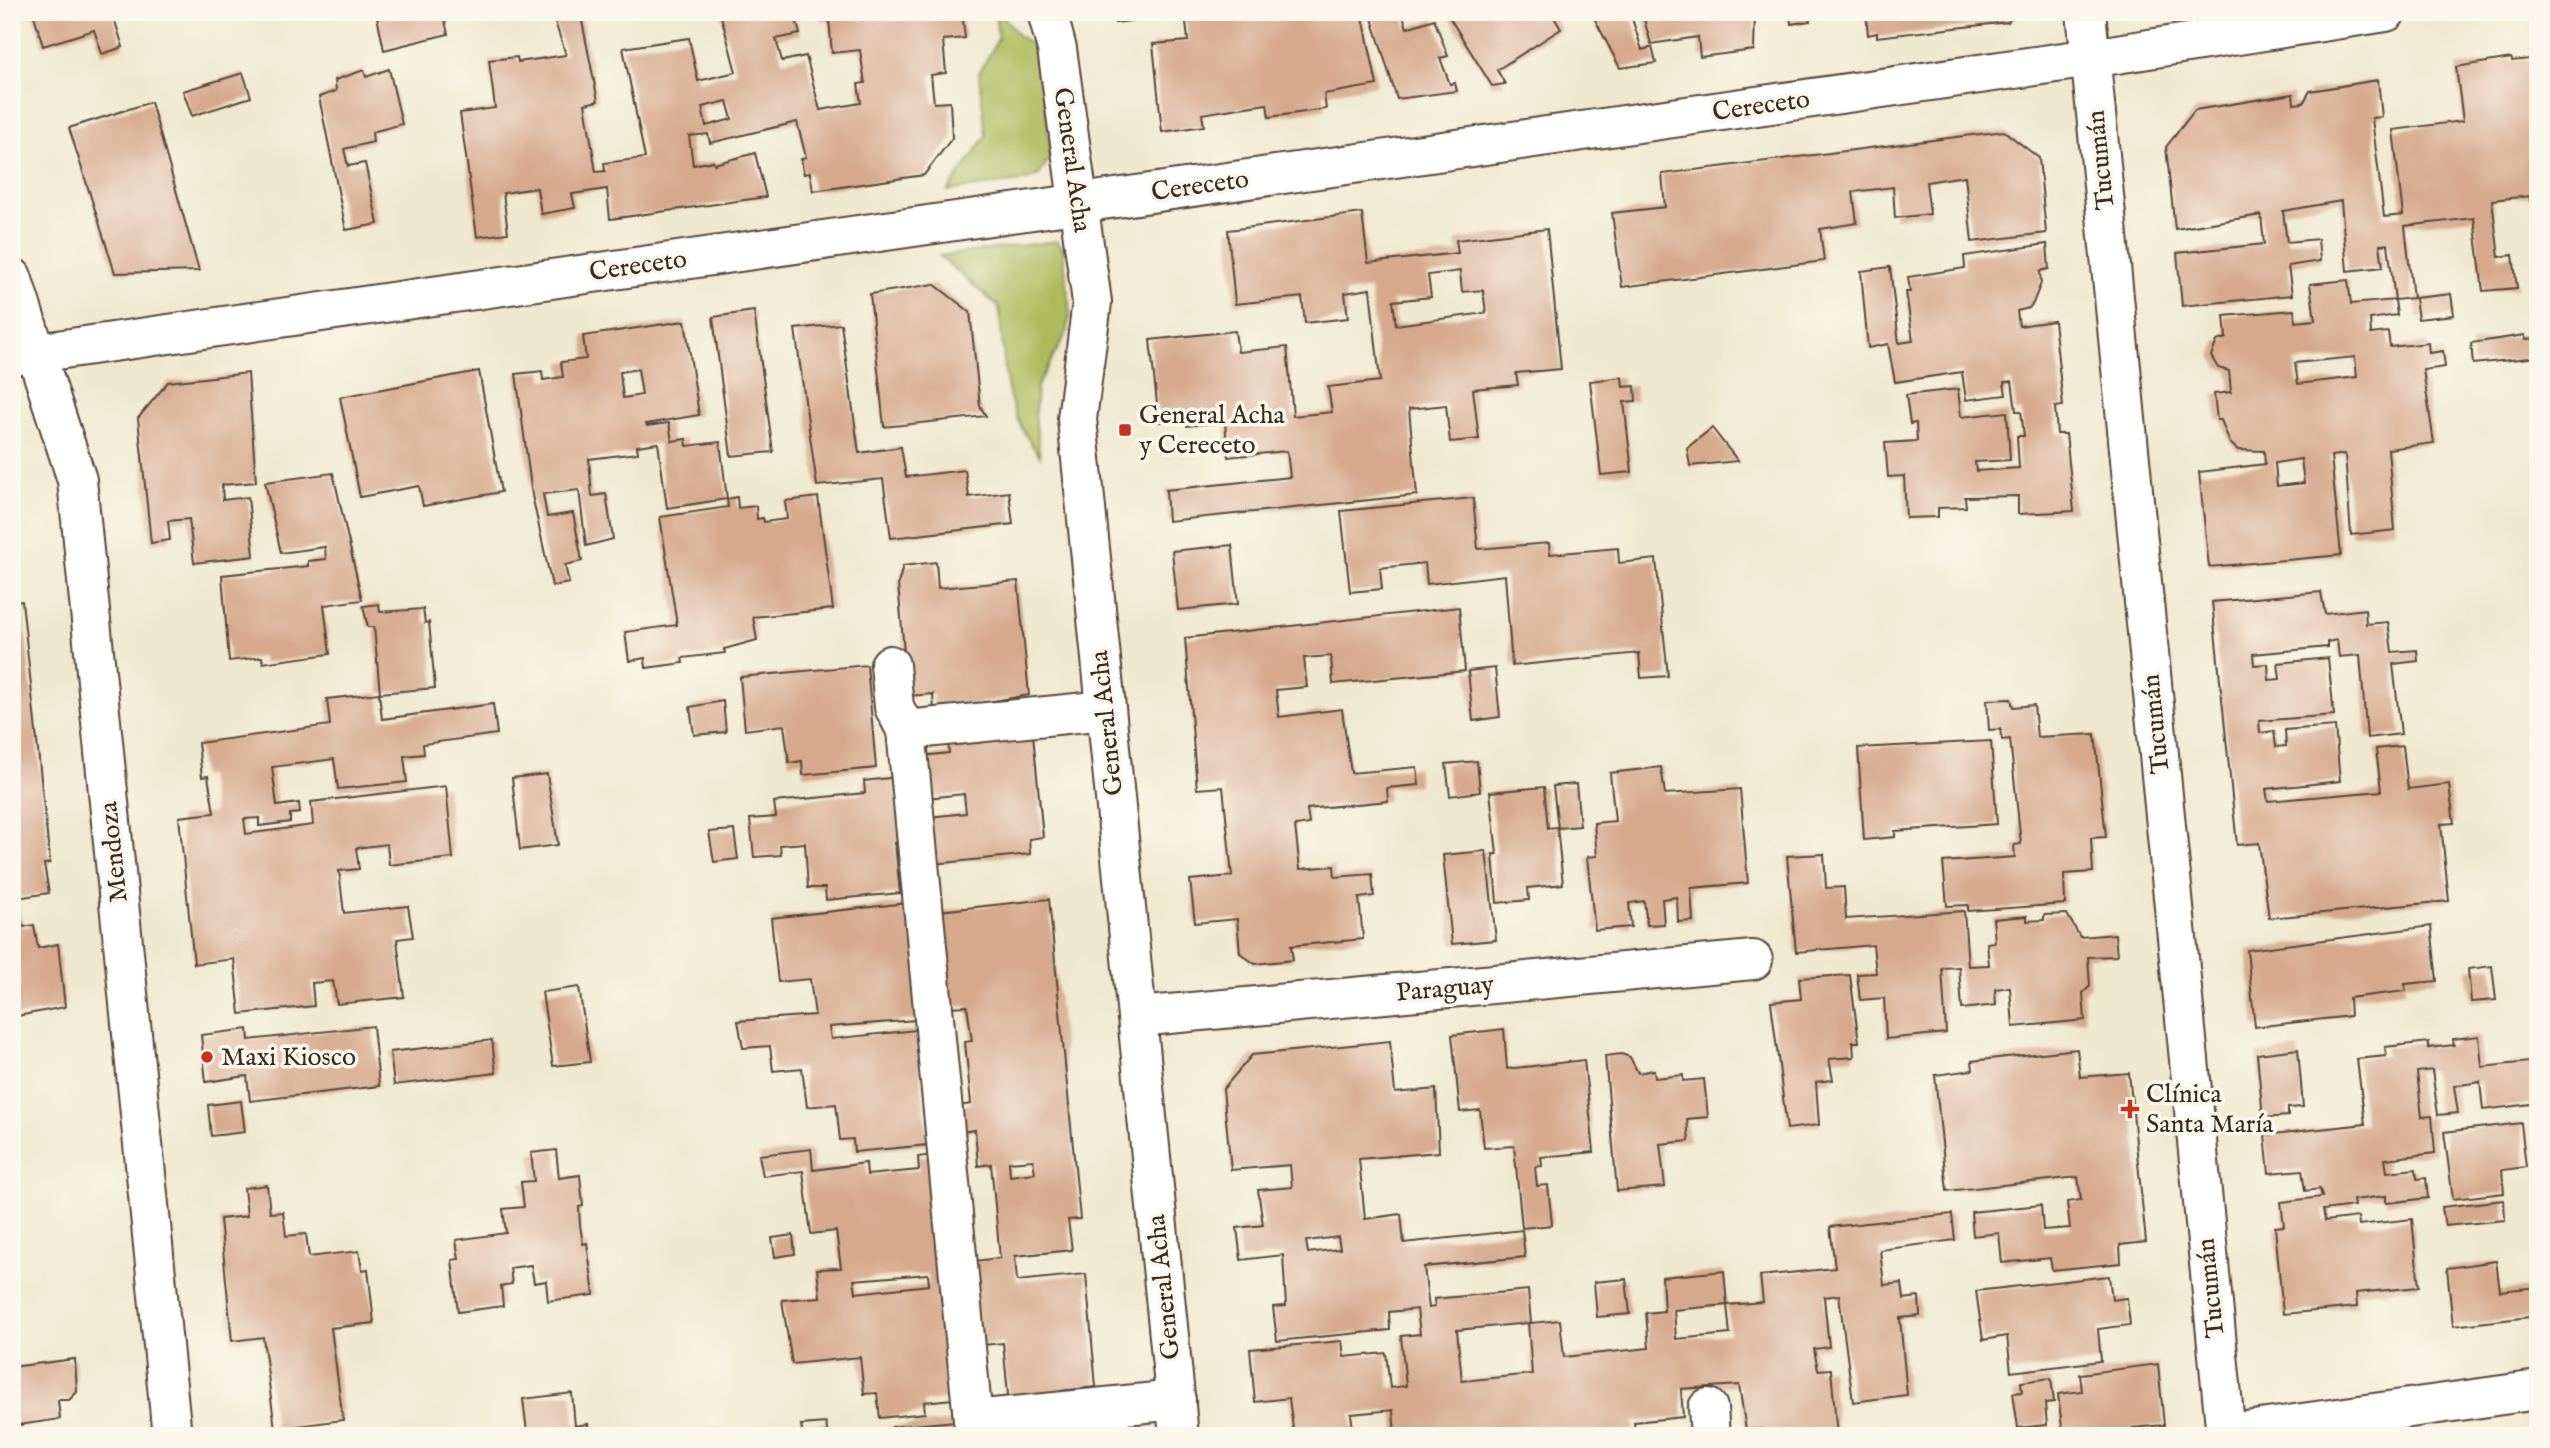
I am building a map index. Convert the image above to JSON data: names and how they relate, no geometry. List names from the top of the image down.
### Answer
{
  "streets": {
    "street": [
      "Cereceto",
      "General Acha",
      "Tucumán",
      "Mendoza",
      "Paraguay"
    ]
  },
  "crossings": [
    ["Cereceto", "General Acha"],
    ["Cereceto", "Tucumán"],
    ["Cereceto", "Mendoza"],
    ["General Acha", "Paraguay"]
  ],
  "places": {
    "transit": ["General Acha y Cereceto"],
    "other": ["Maxi Kiosco"],
    "health": ["Clínica Santa María"]
  }
}
